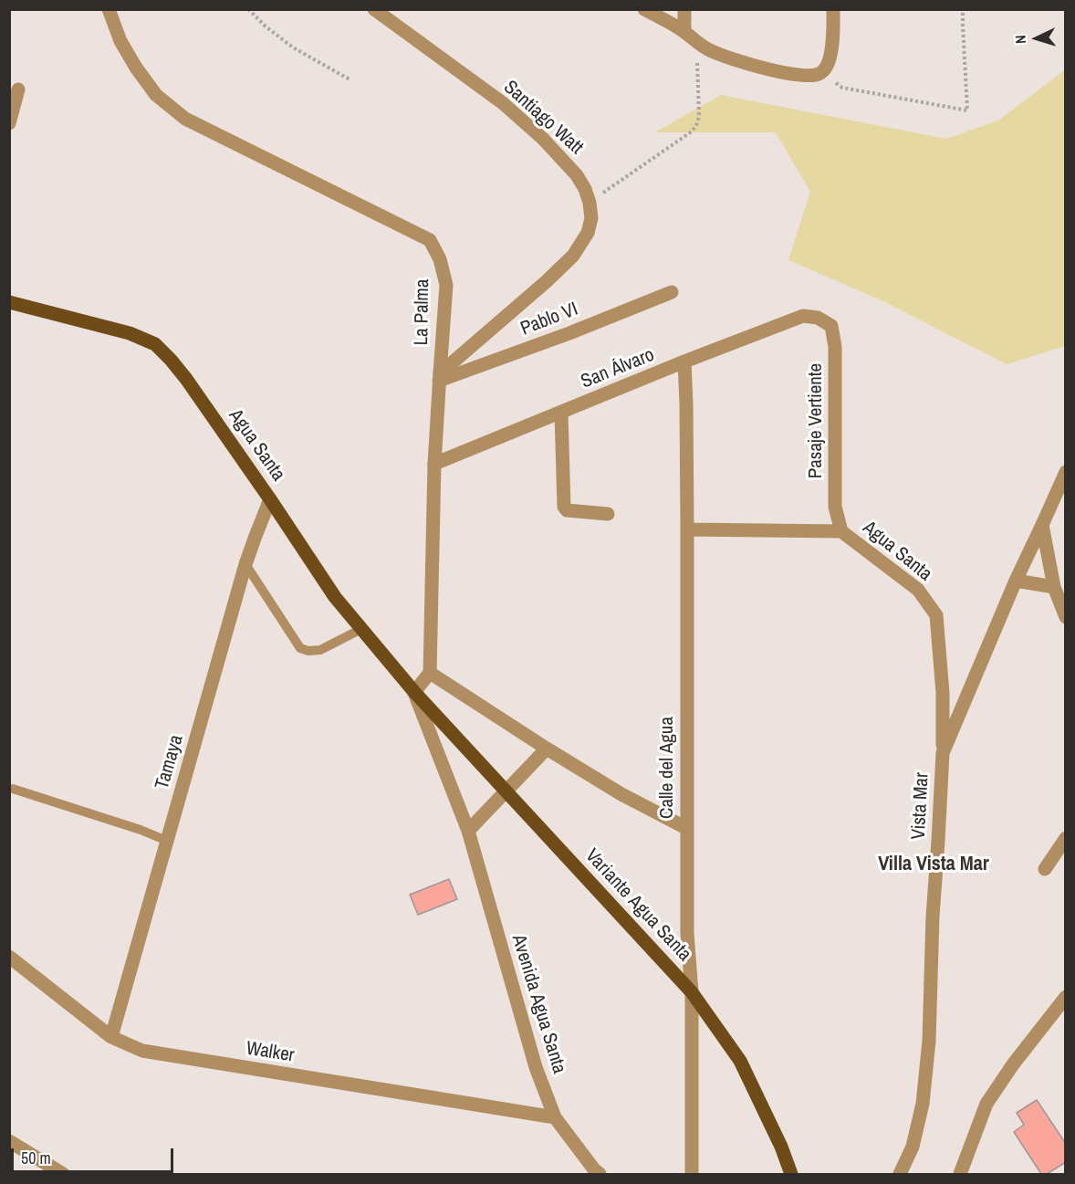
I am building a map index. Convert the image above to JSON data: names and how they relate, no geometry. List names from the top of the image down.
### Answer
{
  "streets": {
    "main road": ["Agua Santa", "Variante Agua Santa"],
    "street": [
      "Santiago Watt",
      "La Palma",
      "Pablo VI",
      "San Álvaro",
      "Pasaje Vertiente",
      "Tamaya",
      "Calle del Agua",
      "Vista Mar",
      "Avenida Agua Santa",
      "Walker"
    ]
  },
  "crossings": [
    ["Santiago Watt", "La Palma"],
    ["Santiago Watt", "Pablo VI"],
    ["La Palma", "Pablo VI"],
    ["La Palma", "San Álvaro"],
    ["San Álvaro", "Pasaje Vertiente"],
    ["San Álvaro", "Calle del Agua"],
    ["Pasaje Vertiente", "Agua Santa"],
    ["Agua Santa", "Tamaya"],
    ["Agua Santa", "Calle del Agua"],
    ["Agua Santa", "Vista Mar"],
    ["Agua Santa", "Variante Agua Santa"],
    ["Agua Santa", "Avenida Agua Santa"],
    ["Tamaya", "Walker"],
    ["Calle del Agua", "Variante Agua Santa"],
    ["Variante Agua Santa", "Avenida Agua Santa"],
    ["Avenida Agua Santa", "Walker"]
  ],
  "districts": ["Villa Vista Mar"],
  "scale_bar": "50 m",
  "north": "left"
}
